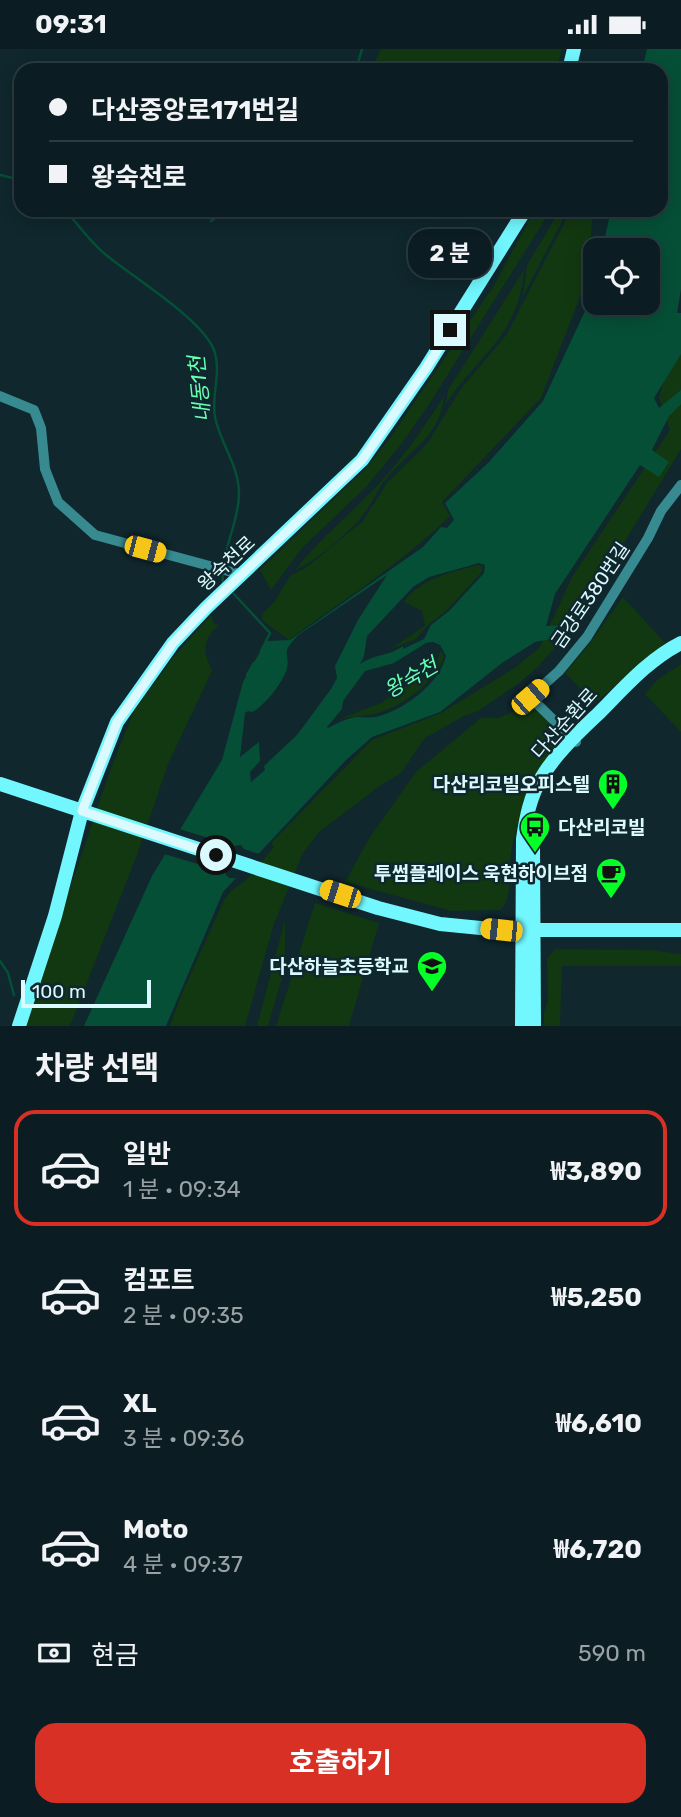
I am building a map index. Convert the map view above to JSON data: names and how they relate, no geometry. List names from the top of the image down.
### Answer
{
  "streets": {
    "street": ["왕숙천로", "금강로380번길", "다산순환로"]
  },
  "crossings": [
    ["금강로380번길", "다산순환로"]
  ],
  "water": ["내동1천", "왕숙천"],
  "places": {
    "building": ["다산리코빌오피스텔"],
    "bus stop": ["다산리코빌"],
    "cafe": ["투썸플레이스 욱현하이브점"],
    "school or university": ["다산하늘초등학교"]
  },
  "scale_bar": "100 m",
  "page": {
    "status": "09:31",
    "banner": ["다산중앙로171번길", "왕숙천로"],
    "bubble": "2 분",
    "scale": "100 m",
    "heading": "차량 선택",
    "list": [
      {
        "name": "일반",
        "note": "1 분 · 09:34",
        "value": "₩3,890"
      },
      {
        "name": "컴포트",
        "note": "2 분 · 09:35",
        "value": "₩5,250"
      },
      {
        "name": "XL",
        "note": "3 분 · 09:36",
        "value": "₩6,610"
      },
      {
        "name": "Moto",
        "note": "4 분 · 09:37",
        "value": "₩6,720"
      }
    ],
    "pay": ["현금", "590 m"],
    "buttons": "호출하기"
  }
}
